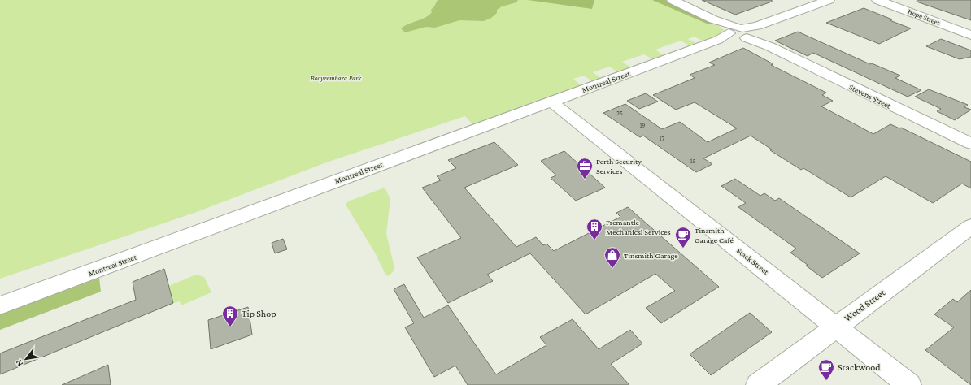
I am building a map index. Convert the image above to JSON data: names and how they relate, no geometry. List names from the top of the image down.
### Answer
{
  "streets": {
    "street": [
      "Hope Street",
      "Montreal Street",
      "Stevens Street",
      "Stack Street",
      "Wood Street"
    ]
  },
  "crossings": [
    ["Montreal Street", "Stevens Street"],
    ["Montreal Street", "Stack Street"],
    ["Stack Street", "Wood Street"]
  ],
  "parks": ["Booyeembara Park"],
  "places": {
    "office": ["Perth Security Services"],
    "building": ["Fremantle Mechanicsl Services", "Tip Shop"],
    "cafe": ["Tinsmith Garage Café", "Stackwood"],
    "shop": ["Tinsmith Garage"]
  },
  "house_numbers": [
    "25",
    "19",
    "17",
    "15"
  ],
  "north": "bottom left"
}
